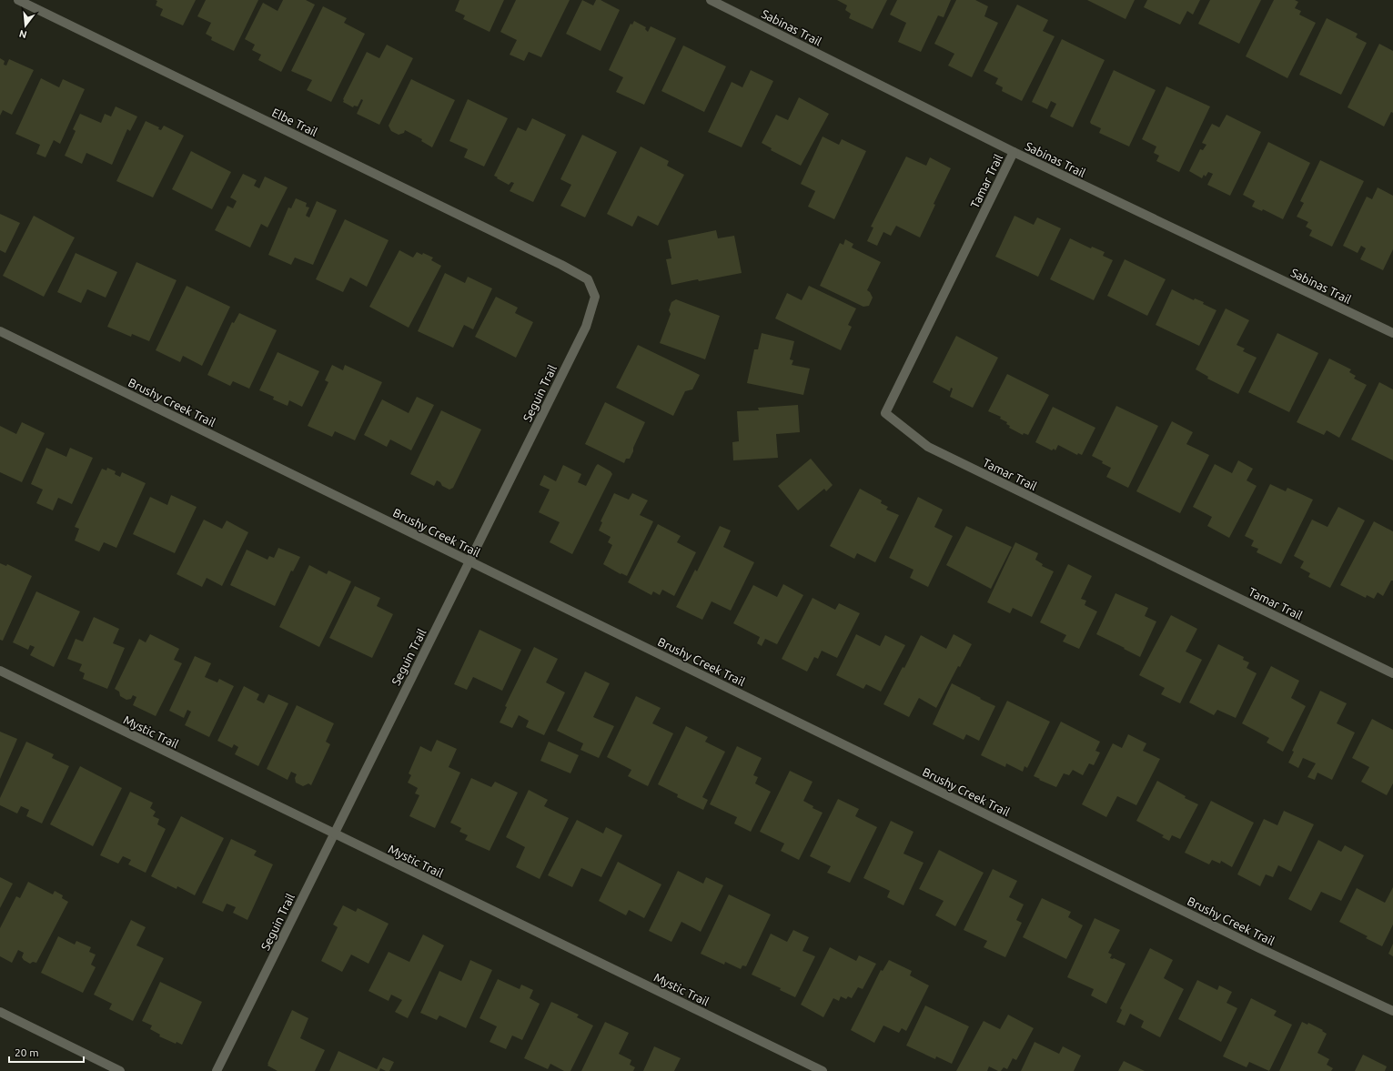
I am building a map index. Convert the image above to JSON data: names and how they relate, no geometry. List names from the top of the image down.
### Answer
{
  "streets": {
    "street": [
      "Sabinas Trail",
      "Elbe Trail",
      "Tamar Trail",
      "Seguin Trail",
      "Brushy Creek Trail",
      "Mystic Trail"
    ]
  },
  "crossings": [
    ["Sabinas Trail", "Tamar Trail"],
    ["Elbe Trail", "Seguin Trail"],
    ["Seguin Trail", "Brushy Creek Trail"],
    ["Seguin Trail", "Mystic Trail"]
  ],
  "scale_bar": "20 m",
  "north": "bottom"
}
